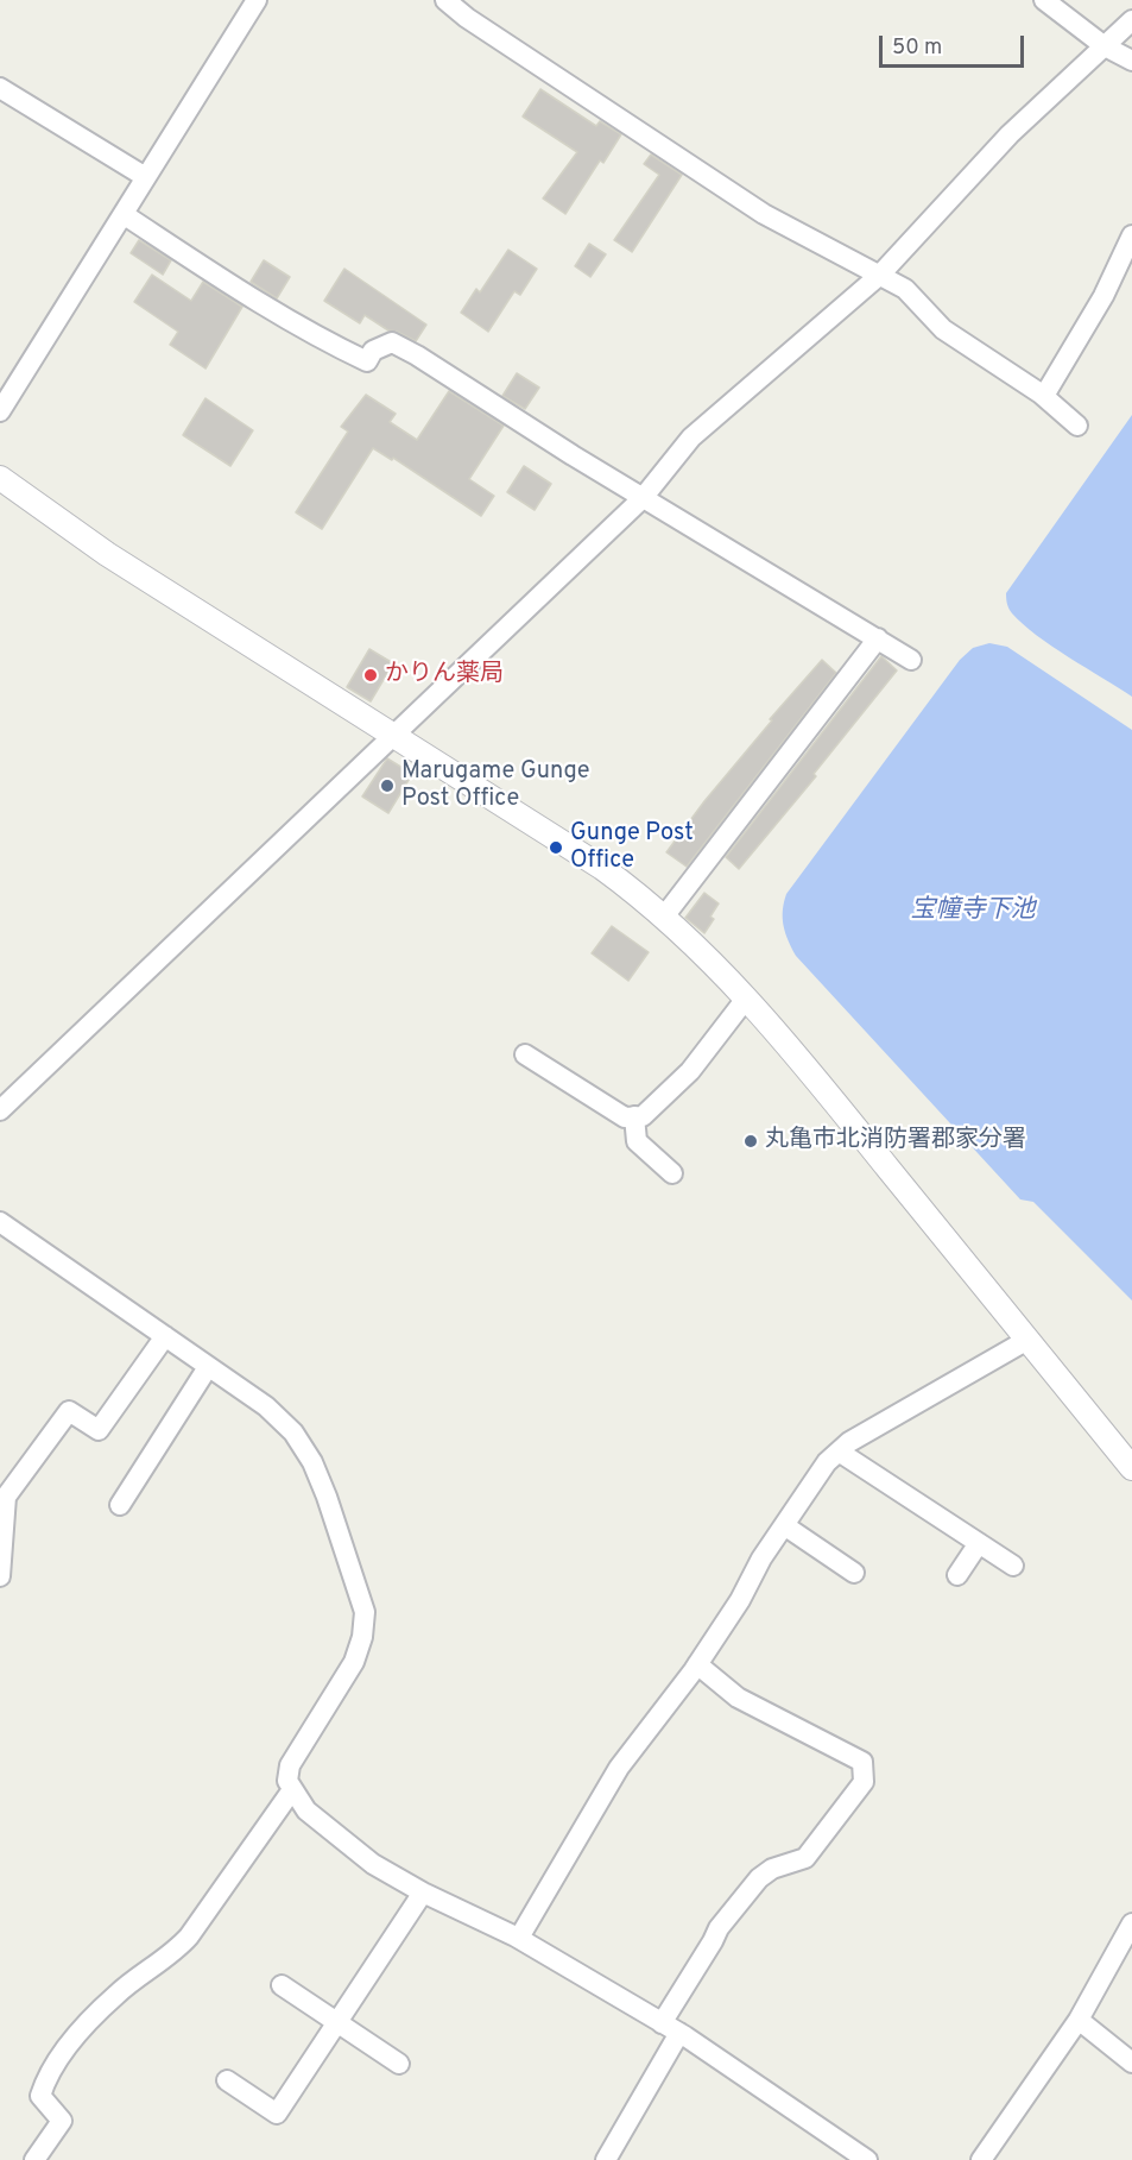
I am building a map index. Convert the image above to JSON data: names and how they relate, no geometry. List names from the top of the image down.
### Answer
{
  "water": ["宝幢寺下池"],
  "places": [
    "かりん薬局",
    "Marugame Gunge Post Office",
    "Gunge Post Office",
    "丸亀市北消防署郡家分署"
  ],
  "scale_bar": "50 m"
}
